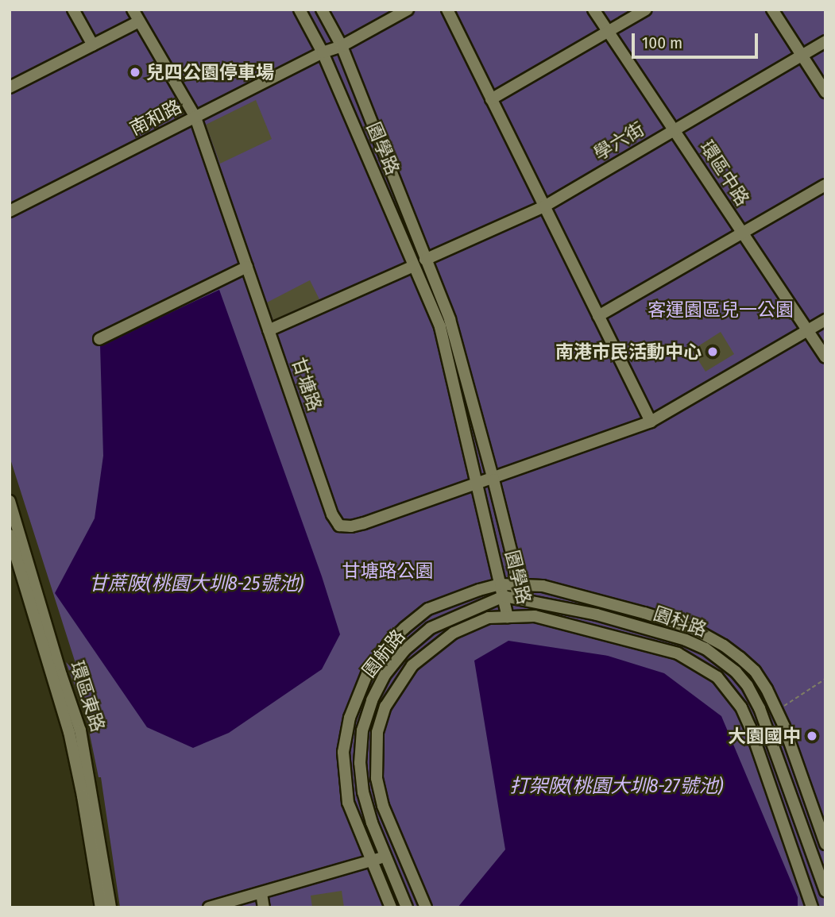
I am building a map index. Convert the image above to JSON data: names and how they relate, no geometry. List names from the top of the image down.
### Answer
{
  "streets": {
    "street": [
      "南和路",
      "學六街",
      "園學路",
      "環區中路",
      "甘塘路",
      "園科路",
      "園航路",
      "環區東路"
    ]
  },
  "crossings": [
    ["南和路", "園學路"],
    ["南和路", "甘塘路"],
    ["學六街", "園學路"],
    ["學六街", "環區中路"],
    ["園學路", "甘塘路"],
    ["園學路", "園科路"],
    ["園學路", "園航路"],
    ["園科路", "園航路"]
  ],
  "water": ["甘蔗陂(桃園大圳8-25號池)", "打架陂(桃園大圳8-27號池)"],
  "parks": ["客運園區兒一公園", "甘塘路公園"],
  "places": ["兒四公園停車場", "南港市民活動中心", "大園國中"],
  "scale_bar": "100 m"
}
